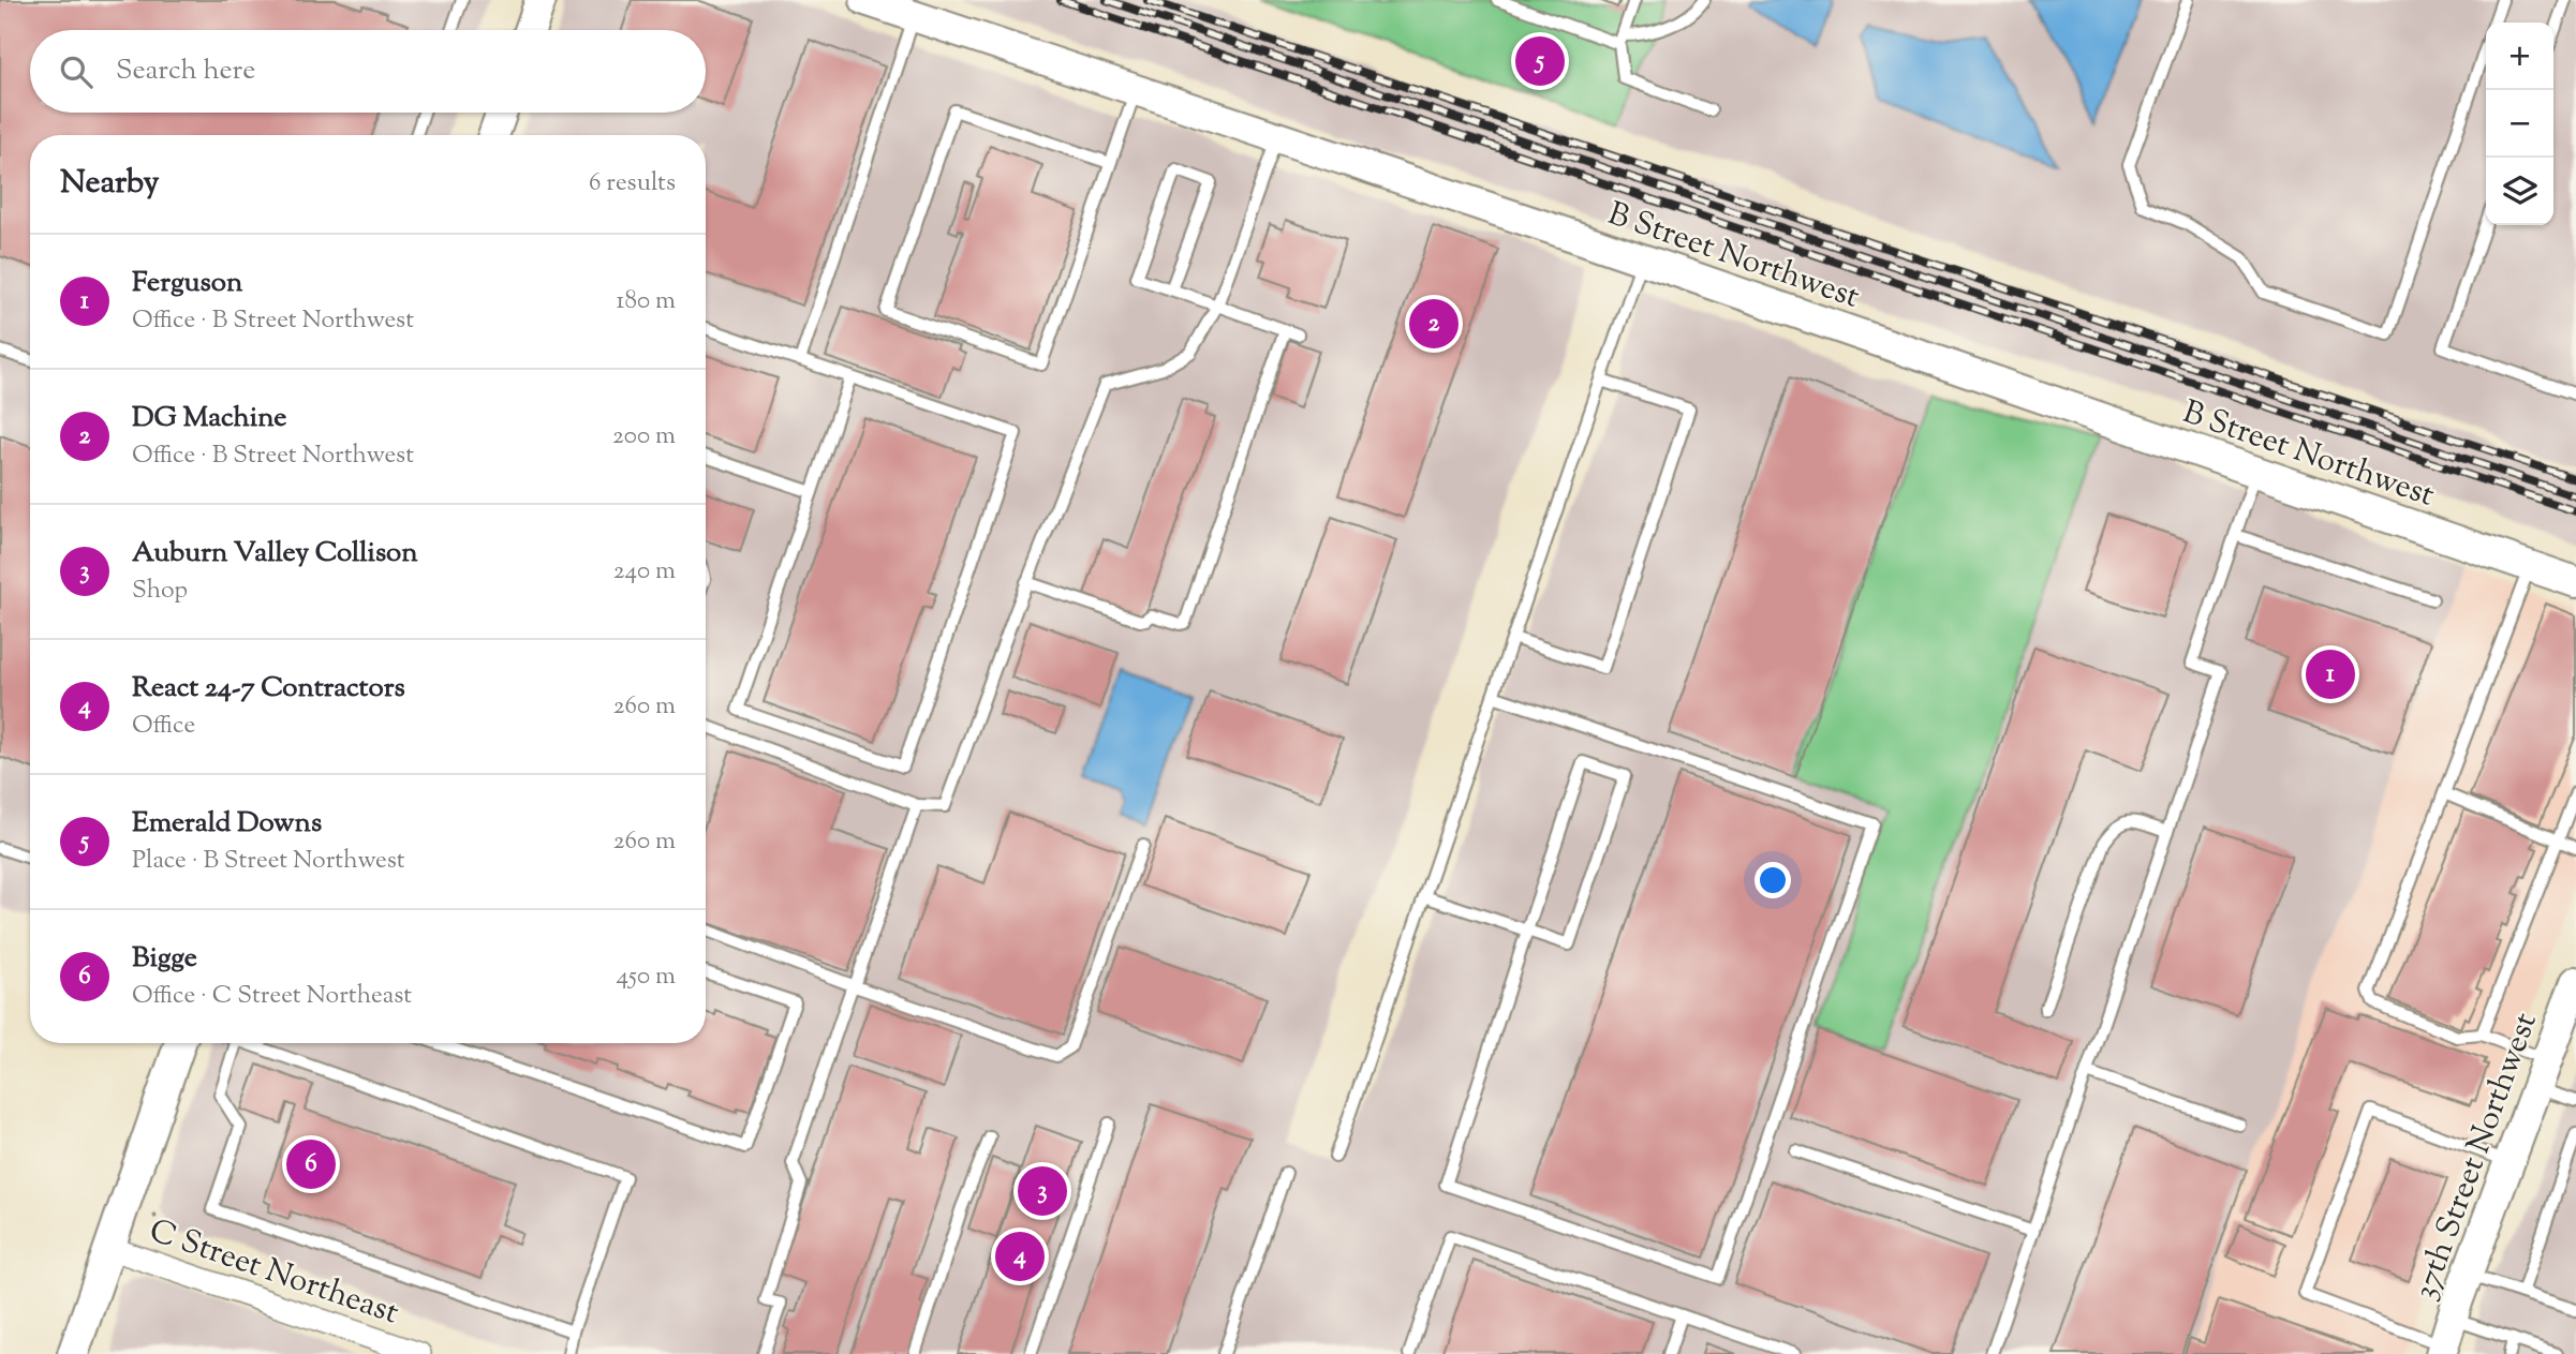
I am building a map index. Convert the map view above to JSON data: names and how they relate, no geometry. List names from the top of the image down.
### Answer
{
  "streets": {
    "street": ["B Street Northwest", "37th Street Northwest", "C Street Northeast"]
  },
  "page": {
    "map_buttons": ["+", "−"],
    "search": "Search here",
    "pins": [
      "5",
      "2",
      "1",
      "6",
      "3",
      "4"
    ],
    "heading": ["Nearby", "6 results"],
    "list": [
      {
        "mark": "1",
        "name": "Ferguson",
        "note": "Office · B Street Northwest",
        "value": "180 m"
      },
      {
        "mark": "2",
        "name": "DG Machine",
        "note": "Office · B Street Northwest",
        "value": "200 m"
      },
      {
        "mark": "3",
        "name": "Auburn Valley Collison",
        "note": "Shop",
        "value": "240 m"
      },
      {
        "mark": "4",
        "name": "React 24-7 Contractors",
        "note": "Office",
        "value": "260 m"
      },
      {
        "mark": "5",
        "name": "Emerald Downs",
        "note": "Place · B Street Northwest",
        "value": "260 m"
      },
      {
        "mark": "6",
        "name": "Bigge",
        "note": "Office · C Street Northeast",
        "value": "450 m"
      }
    ]
  }
}
